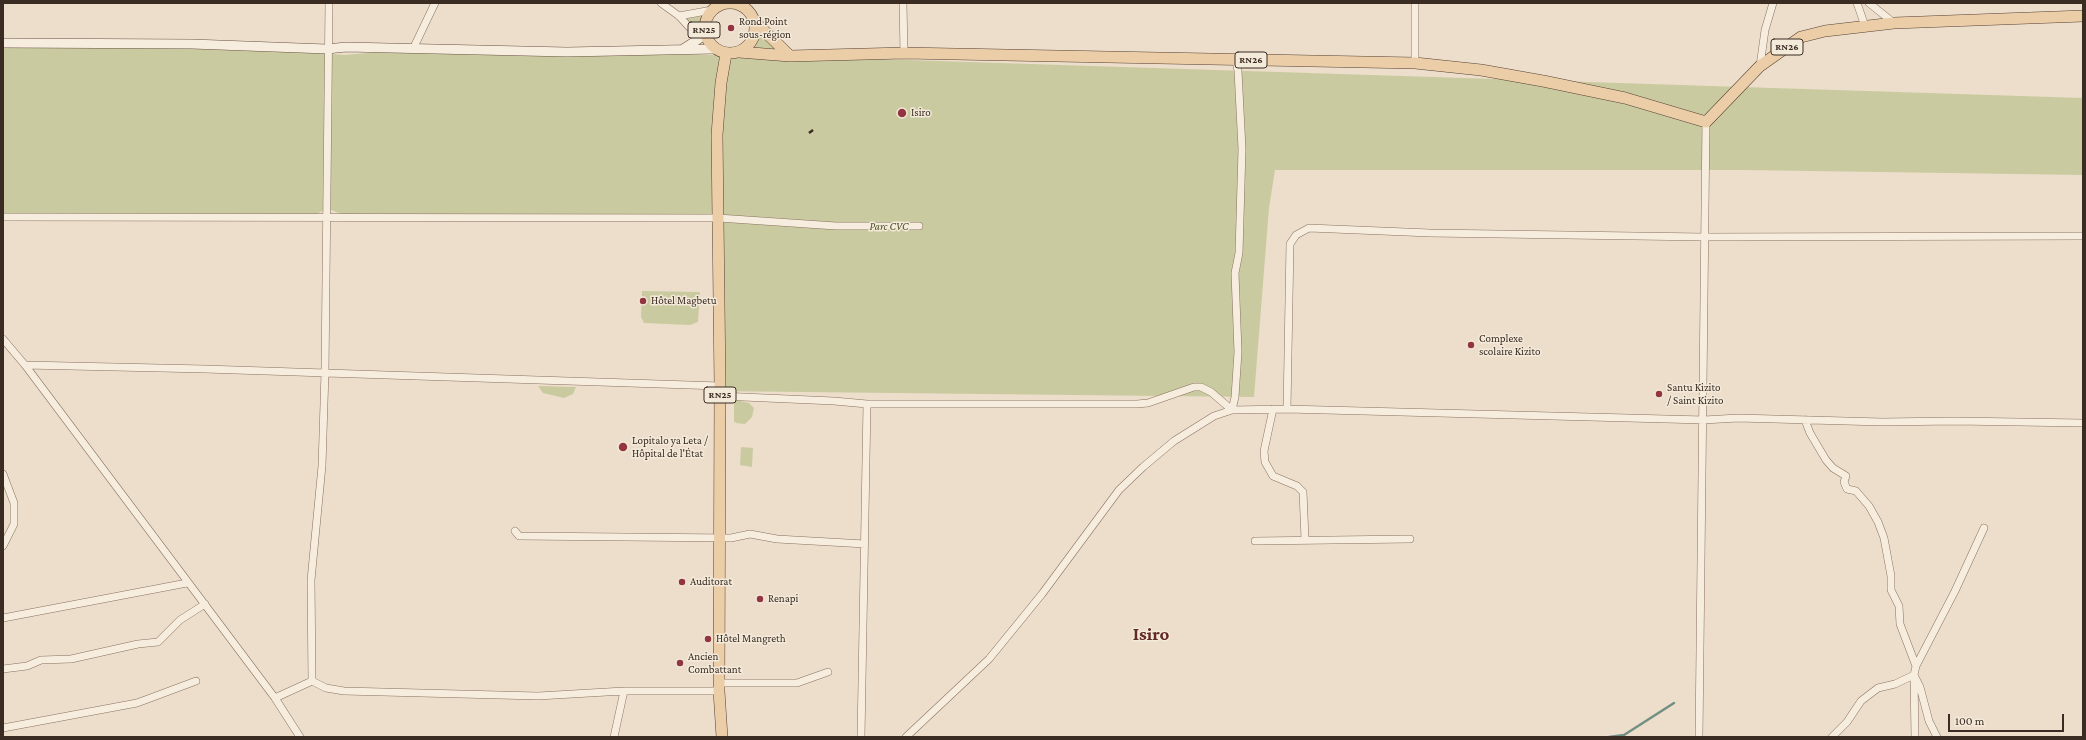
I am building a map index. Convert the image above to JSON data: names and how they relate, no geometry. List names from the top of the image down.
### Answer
{
  "streets": {
    "main road": ["RN25", "RN26"]
  },
  "crossings": [
    ["RN25", "RN26"]
  ],
  "districts": ["Isiro"],
  "parks": ["Parc CVC"],
  "places": [
    "Rond Point sous-région",
    "Isiro",
    "Hôtel Magbetu",
    "Complexe scolaire Kizito",
    "Santu Kizito / Saint Kizito",
    "Lopitalo ya Leta / Hôpital de l'État",
    "Auditorat",
    "Renapi",
    "Hôtel Mangreth",
    "Ancien Combattant"
  ],
  "scale_bar": "100 m"
}
